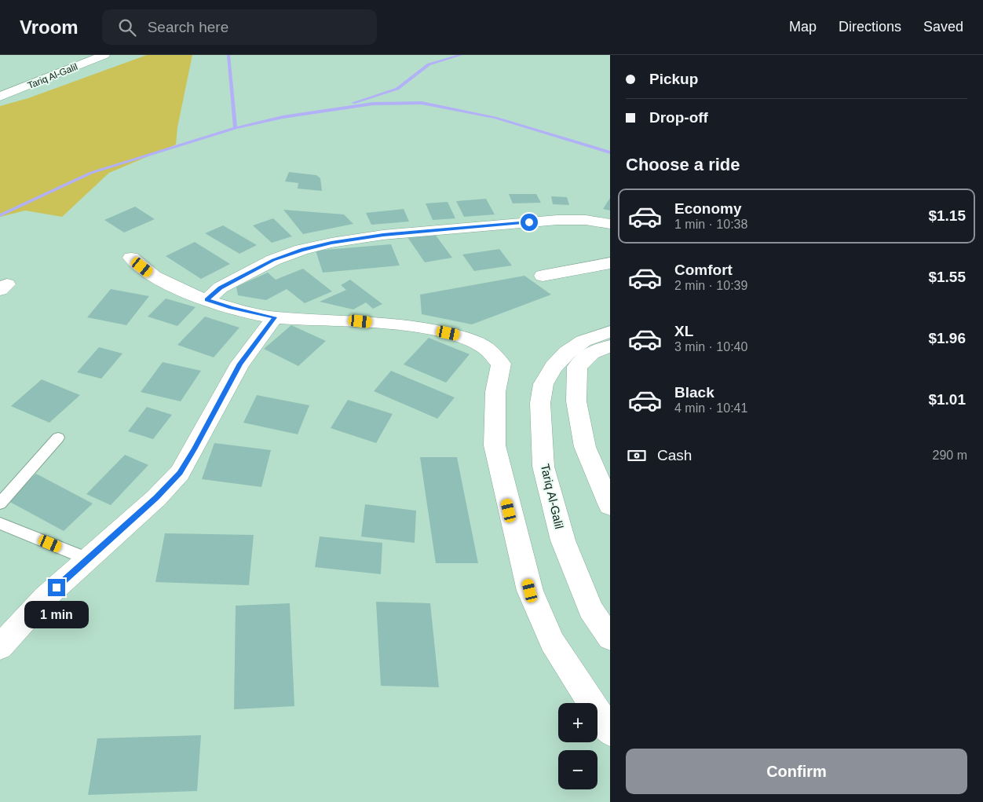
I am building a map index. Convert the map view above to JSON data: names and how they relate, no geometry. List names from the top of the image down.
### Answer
{
  "streets": {
    "street": ["Tariq Al-Galil"]
  },
  "page": {
    "header": "Vroom",
    "search": "Search here",
    "nav": ["Map", "Directions", "Saved"],
    "banner": ["Pickup", "Drop-off"],
    "heading": "Choose a ride",
    "list": [
      {
        "name": "Economy",
        "note": "1 min · 10:38",
        "value": "$1.15"
      },
      {
        "name": "Comfort",
        "note": "2 min · 10:39",
        "value": "$1.55"
      },
      {
        "name": "XL",
        "note": "3 min · 10:40",
        "value": "$1.96"
      },
      {
        "name": "Black",
        "note": "4 min · 10:41",
        "value": "$1.01"
      }
    ],
    "pay": ["Cash", "290 m"],
    "bubble": "1 min",
    "map_buttons": ["+", "−"],
    "buttons": "Confirm"
  }
}
